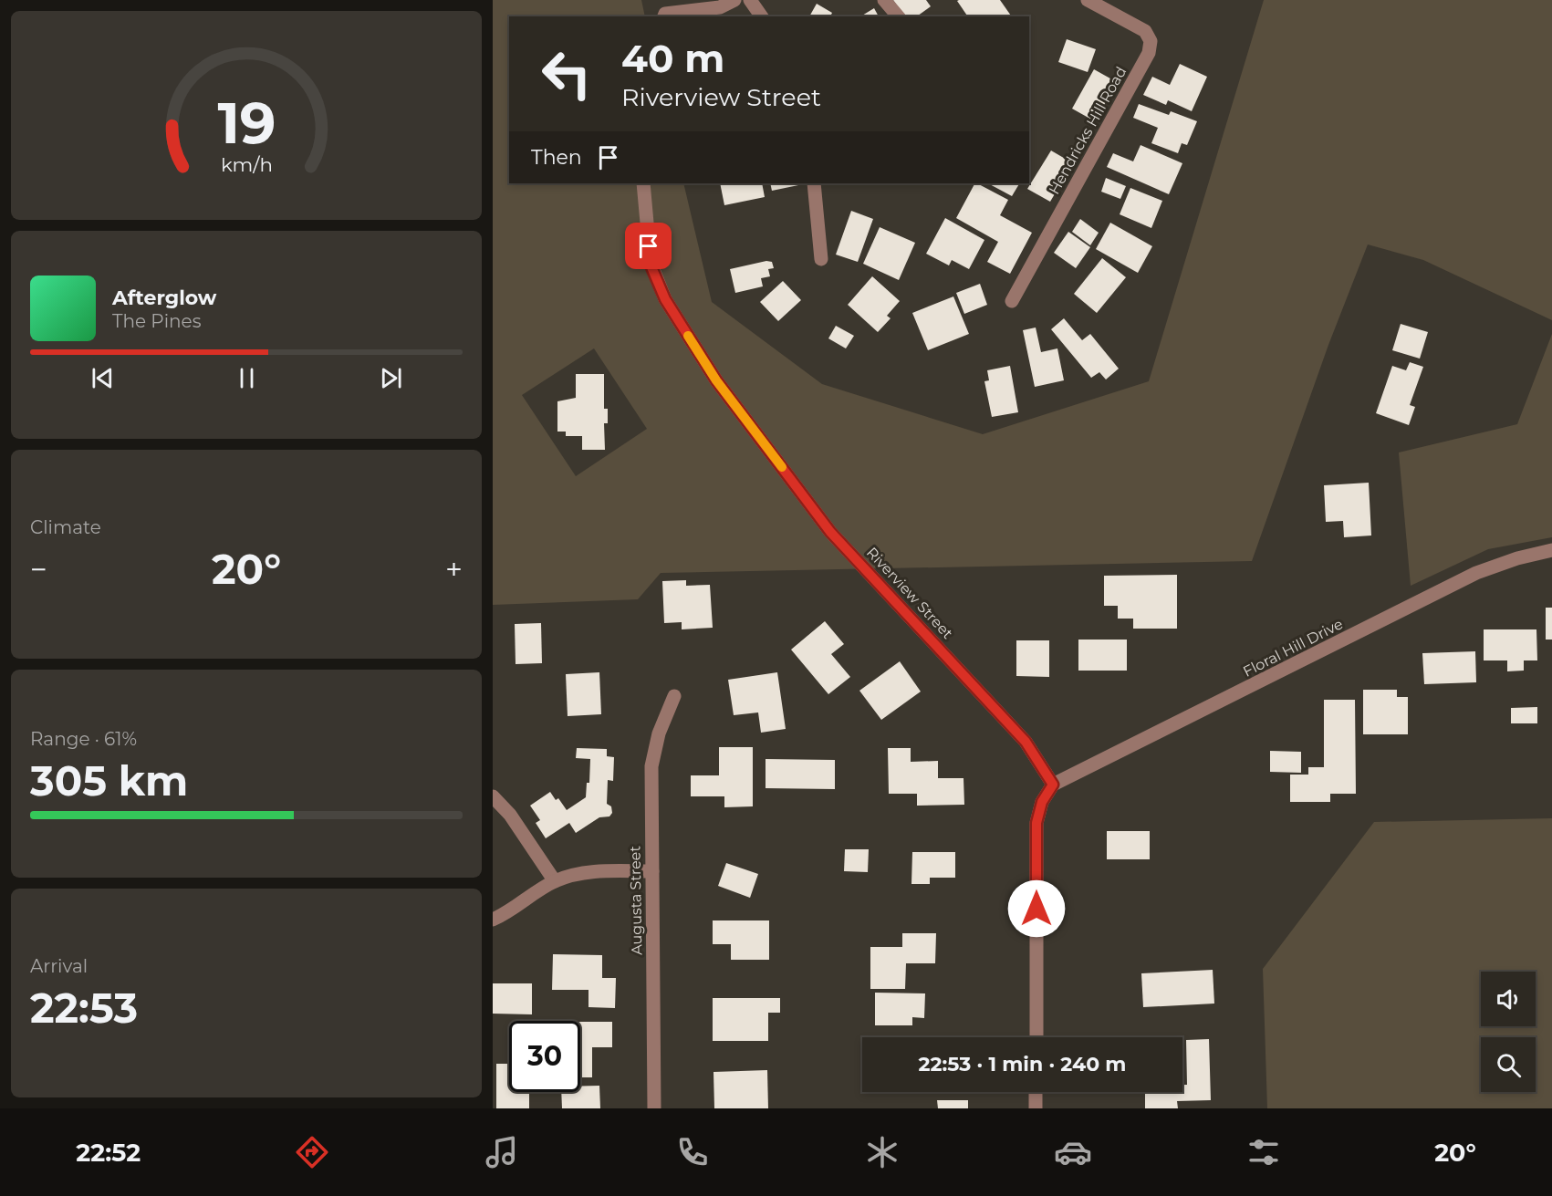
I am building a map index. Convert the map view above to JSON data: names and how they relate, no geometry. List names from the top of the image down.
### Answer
{
  "streets": {
    "street": [
      "Hendricks Hill Road",
      "Riverview Street",
      "Floral Hill Drive",
      "Augusta Street"
    ]
  },
  "crossings": [
    ["Riverview Street", "Floral Hill Drive"]
  ],
  "page": {
    "turn": ["40 m", "Riverview Street"],
    "then": "Then",
    "song": ["Afterglow", "The Pines"],
    "tile": [
      "Climate",
      ["Range · 61%", "305 km"],
      ["Arrival", "22:53"]
    ],
    "heat": ["−", "20°", "+"],
    "limit": "30",
    "trip": "22:53 · 1 min · 240 m",
    "tabs": ["22:52", "20°"],
    "gauge": ["19", "km/h"]
  }
}
